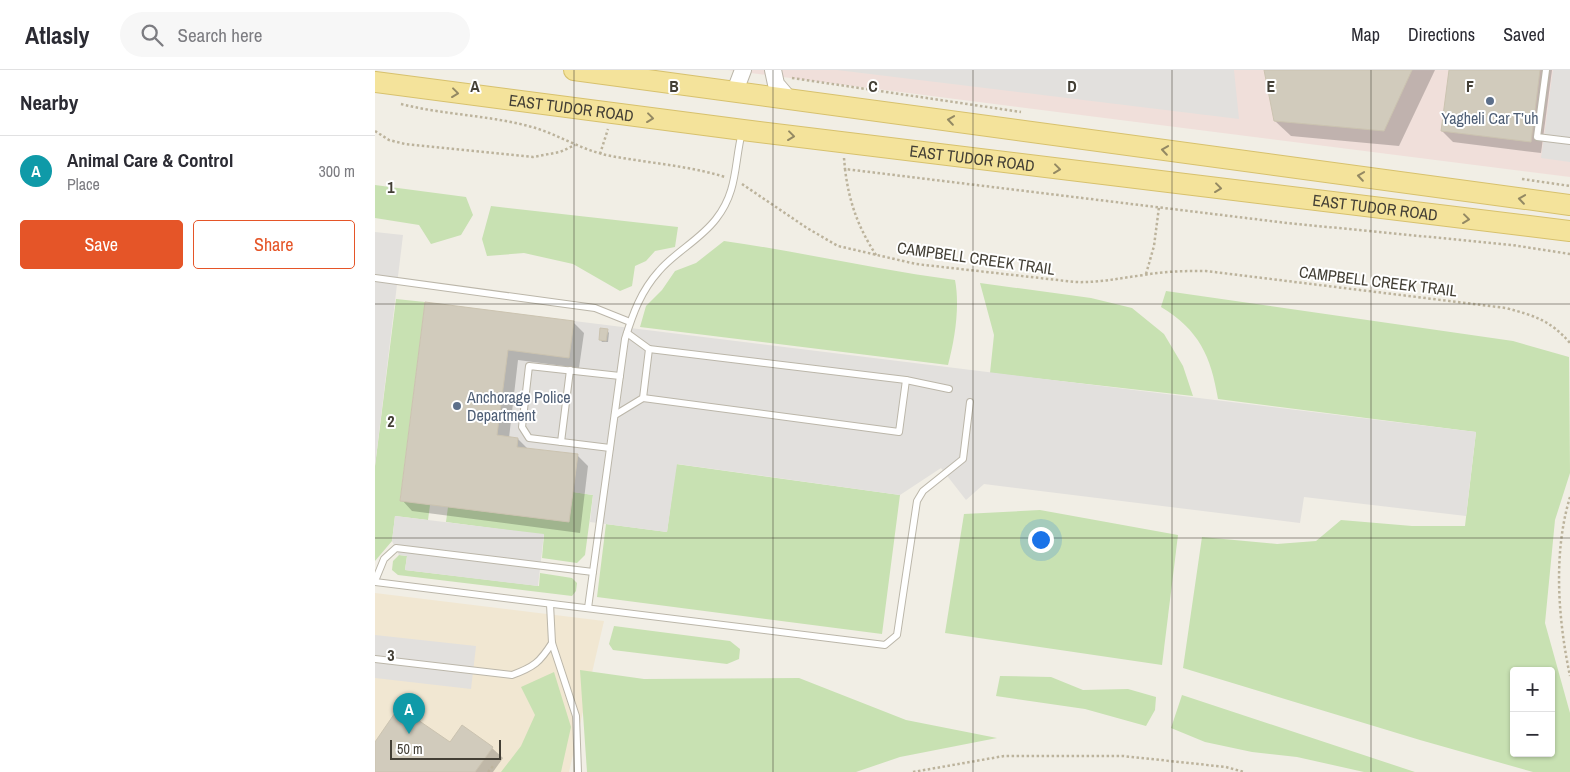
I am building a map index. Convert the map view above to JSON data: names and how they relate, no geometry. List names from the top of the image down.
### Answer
{
  "streets": {
    "main road": ["EAST TUDOR ROAD"],
    "path": ["CAMPBELL CREEK TRAIL"]
  },
  "places": ["Yagheli Car T’uh", "Anchorage Police Department"],
  "scale_bar": "50 m",
  "page": {
    "header": "Atlasly",
    "search": "Search here",
    "nav": ["Map", "Directions", "Saved"],
    "heading": "Nearby",
    "list": [
      {
        "mark": "A",
        "name": "Animal Care & Control",
        "note": "Place",
        "value": "300 m"
      }
    ],
    "buttons": ["Save", "Share"],
    "map_buttons": ["+", "−"],
    "pins": "A",
    "scale": "50 m"
  },
  "grid": {
    "columns": [
      "A",
      "B",
      "C",
      "D",
      "E",
      "F"
    ],
    "rows": ["1", "2", "3"]
  }
}
